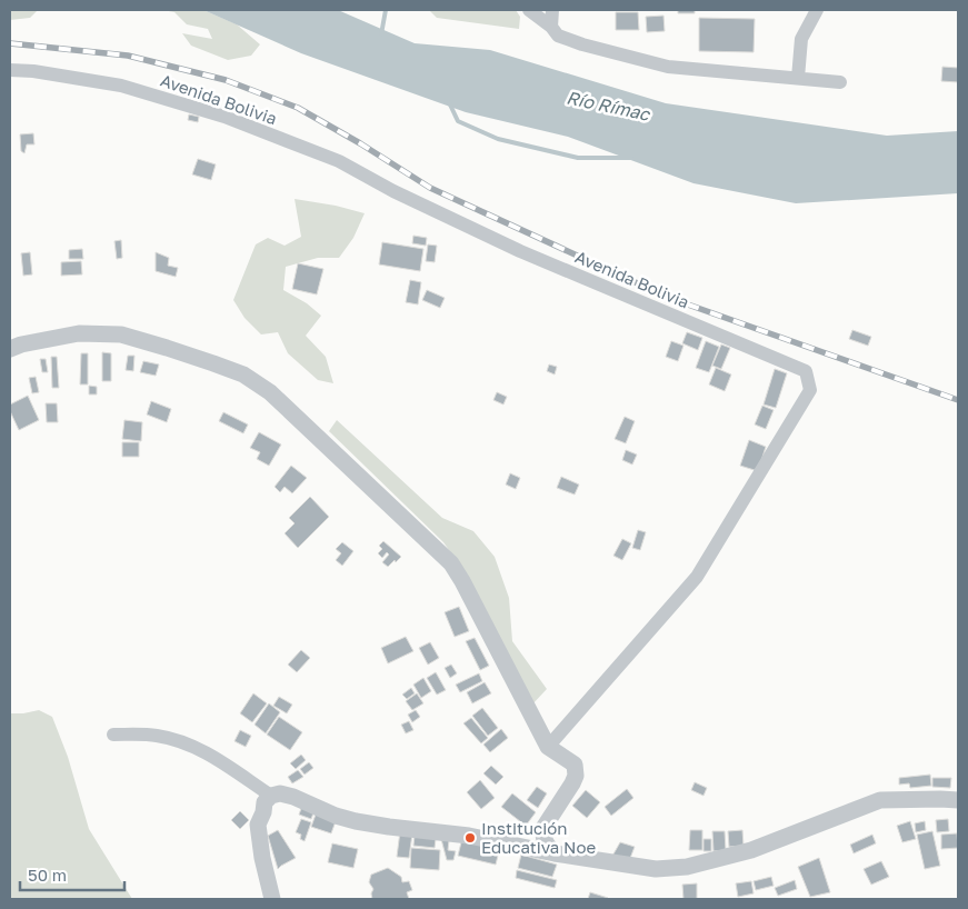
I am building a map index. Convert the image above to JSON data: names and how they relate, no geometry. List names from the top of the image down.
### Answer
{
  "streets": {
    "street": ["Avenida Bolivia"]
  },
  "water": ["Río Rímac"],
  "places": ["Institución Educativa Noe"],
  "scale_bar": "50 m"
}
